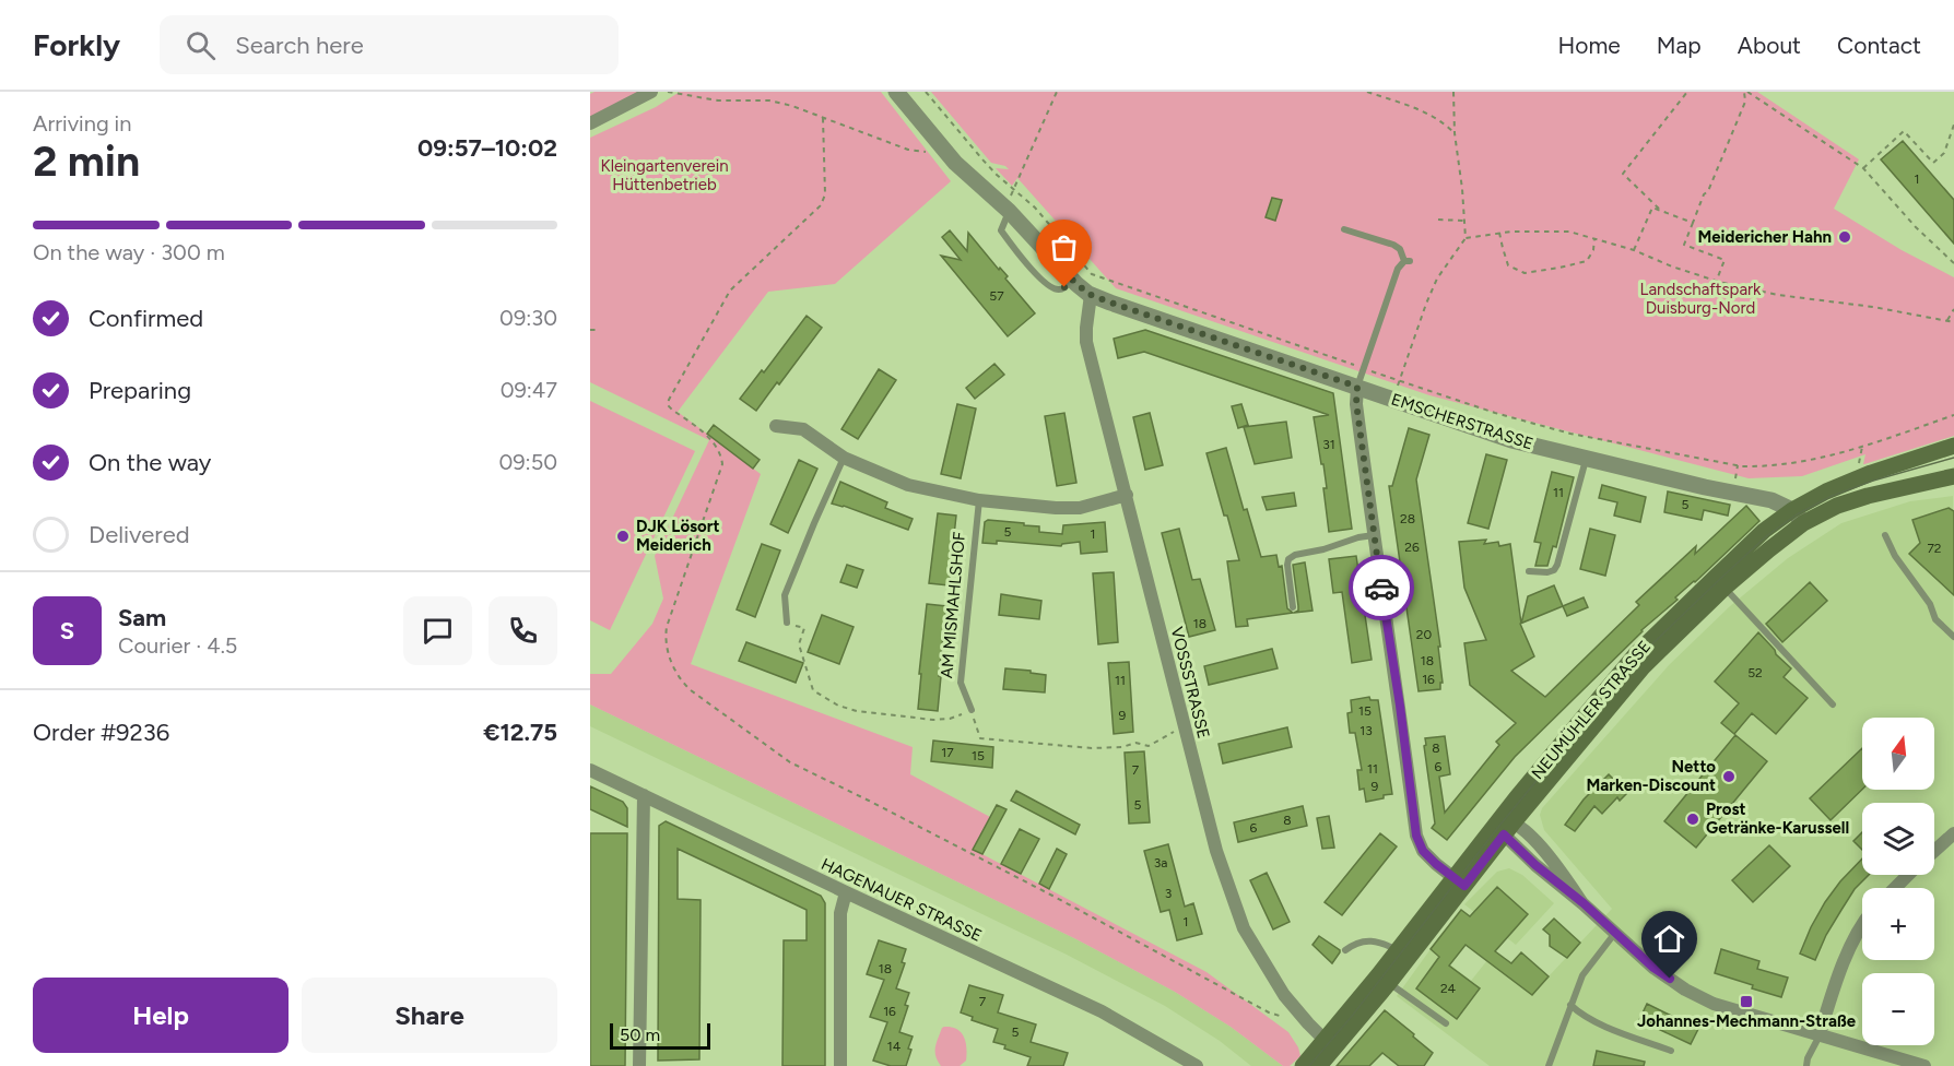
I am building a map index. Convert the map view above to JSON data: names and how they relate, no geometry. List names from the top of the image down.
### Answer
{
  "streets": {
    "main road": ["NEUMÜHLER STRASSE"],
    "street": ["EMSCHERSTRASSE", "VOSSSTRASSE", "HAGENAUER STRASSE"],
    "lane": ["AM MISMAHLSHOF"]
  },
  "crossings": [
    ["EMSCHERSTRASSE", "VOSSSTRASSE"],
    ["EMSCHERSTRASSE", "NEUMÜHLER STRASSE"],
    ["VOSSSTRASSE", "NEUMÜHLER STRASSE"]
  ],
  "parks": ["Kleingartenverein Hüttenbetrieb", "Landschaftspark Duisburg-Nord"],
  "places": {
    "other": [
      "Meidericher Hahn",
      "DJK Lösort Meiderich",
      "Netto Marken-Discount",
      "Prost Getränke-Karussell"
    ],
    "transit": ["Johannes-Mechmann-Straße"]
  },
  "house_numbers": [
    "1",
    "57",
    "31",
    "11",
    "5",
    "28",
    "5",
    "1",
    "26",
    "72",
    "18",
    "20",
    "18",
    "52",
    "16",
    "11",
    "15",
    "9",
    "13",
    "8",
    "17",
    "15",
    "6",
    "11",
    "7",
    "9",
    "5",
    "8",
    "6",
    "3a",
    "3",
    "1",
    "18",
    "24",
    "7",
    "16",
    "5",
    "14"
  ],
  "scale_bar": "50 m",
  "north": "top",
  "page": {
    "header": "Forkly",
    "search": "Search here",
    "nav": [
      "Home",
      "Map",
      "About",
      "Contact"
    ],
    "heading": ["2 min", "Arriving in", "09:57–10:02"],
    "panel": [
      "Sam",
      "Courier · 4.5",
      "Order #9236",
      "€12.75"
    ],
    "bar": "On the way · 300 m",
    "list": [
      ["Confirmed", "09:30"],
      ["Preparing", "09:47"],
      ["On the way", "09:50"],
      "Delivered"
    ],
    "round": "S",
    "map_buttons": ["+", "−"],
    "buttons": ["Help", "Share"],
    "scale": "50 m"
  }
}
